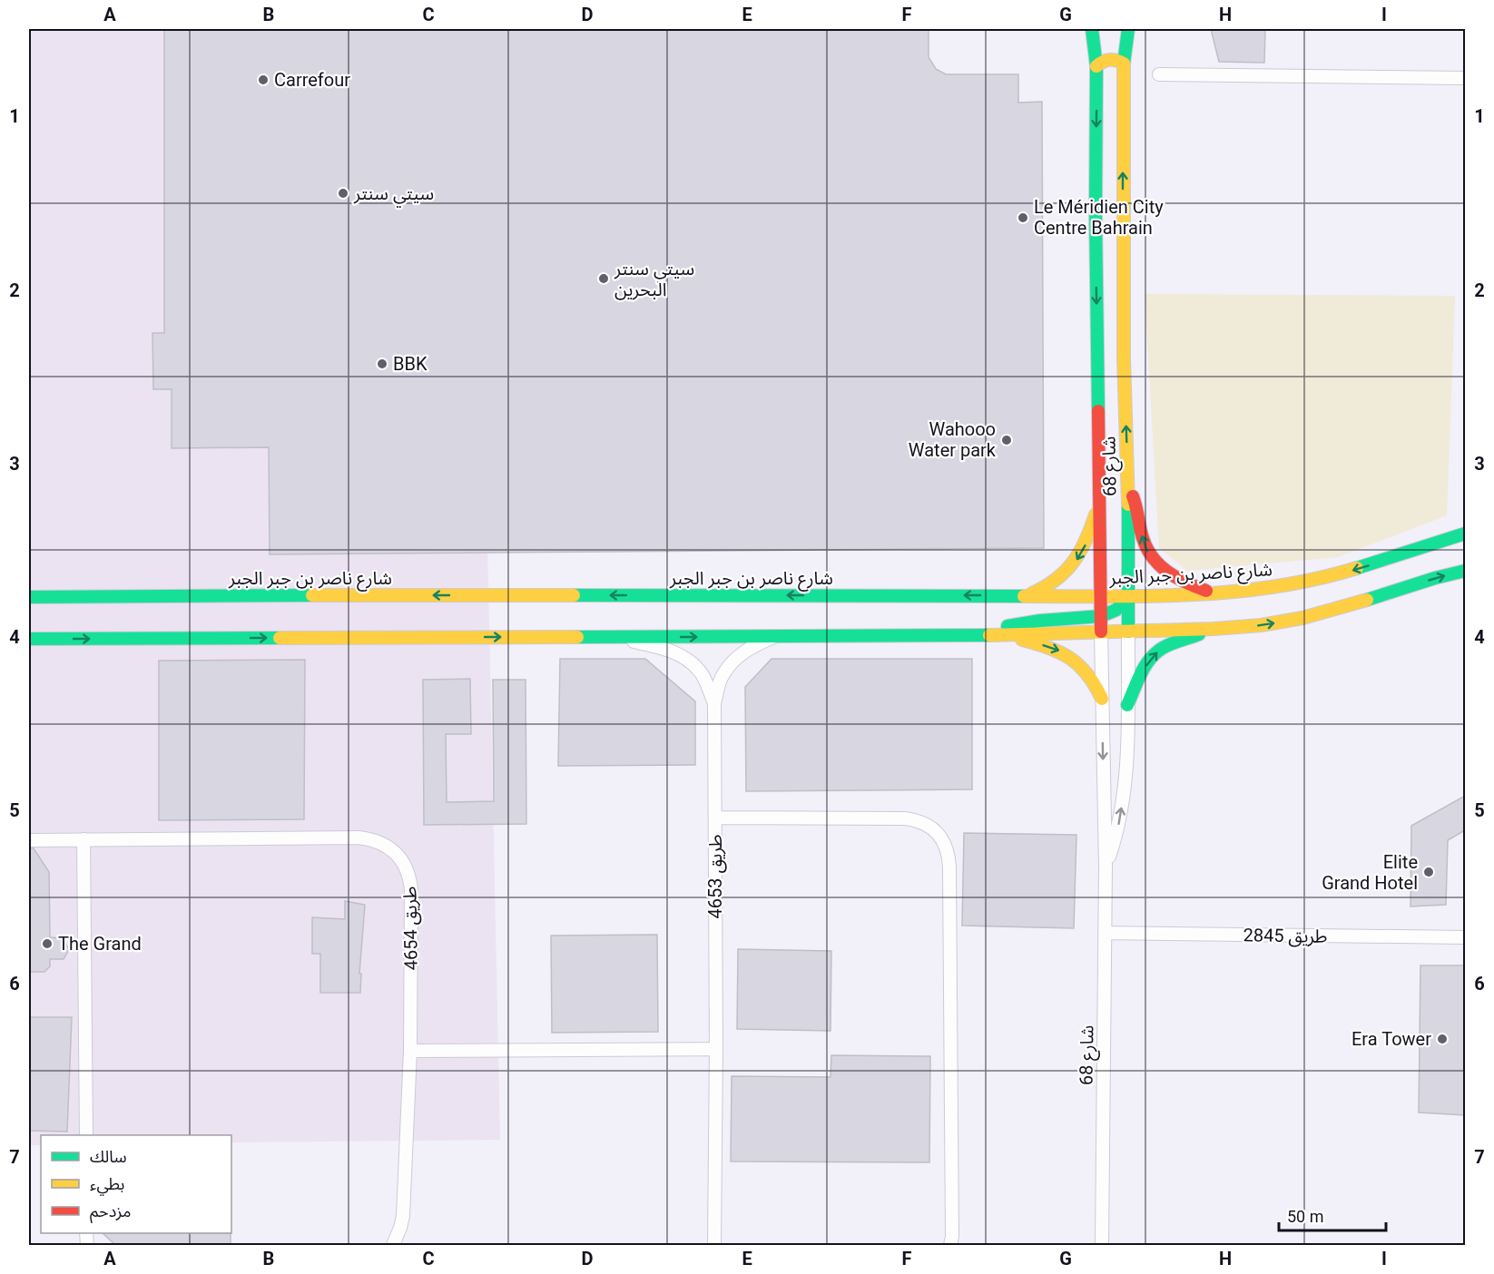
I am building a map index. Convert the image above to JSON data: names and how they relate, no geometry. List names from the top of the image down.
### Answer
{
  "streets": {
    "main road": ["شارع 68", "شارع ناصر بن جبر الجبر"],
    "street": ["طريق 4653", "طريق 4654", "طريق 2845"]
  },
  "crossings": [
    ["شارع 68", "شارع ناصر بن جبر الجبر"],
    ["شارع 68", "طريق 2845"]
  ],
  "places": [
    "Carrefour",
    "سيتي سنتر",
    "Le Méridien City Centre Bahrain",
    "سيتي سنتر البحرين",
    "BBK",
    "Wahooo Water park",
    "Elite Grand Hotel",
    "The Grand",
    "Era Tower"
  ],
  "legend": ["سالك", "بطيء", "مزدحم"],
  "scale_bar": "50 m",
  "grid": {
    "columns": [
      "A",
      "B",
      "C",
      "D",
      "E",
      "F",
      "G",
      "H",
      "I"
    ],
    "rows": [
      "1",
      "2",
      "3",
      "4",
      "5",
      "6",
      "7"
    ]
  }
}
